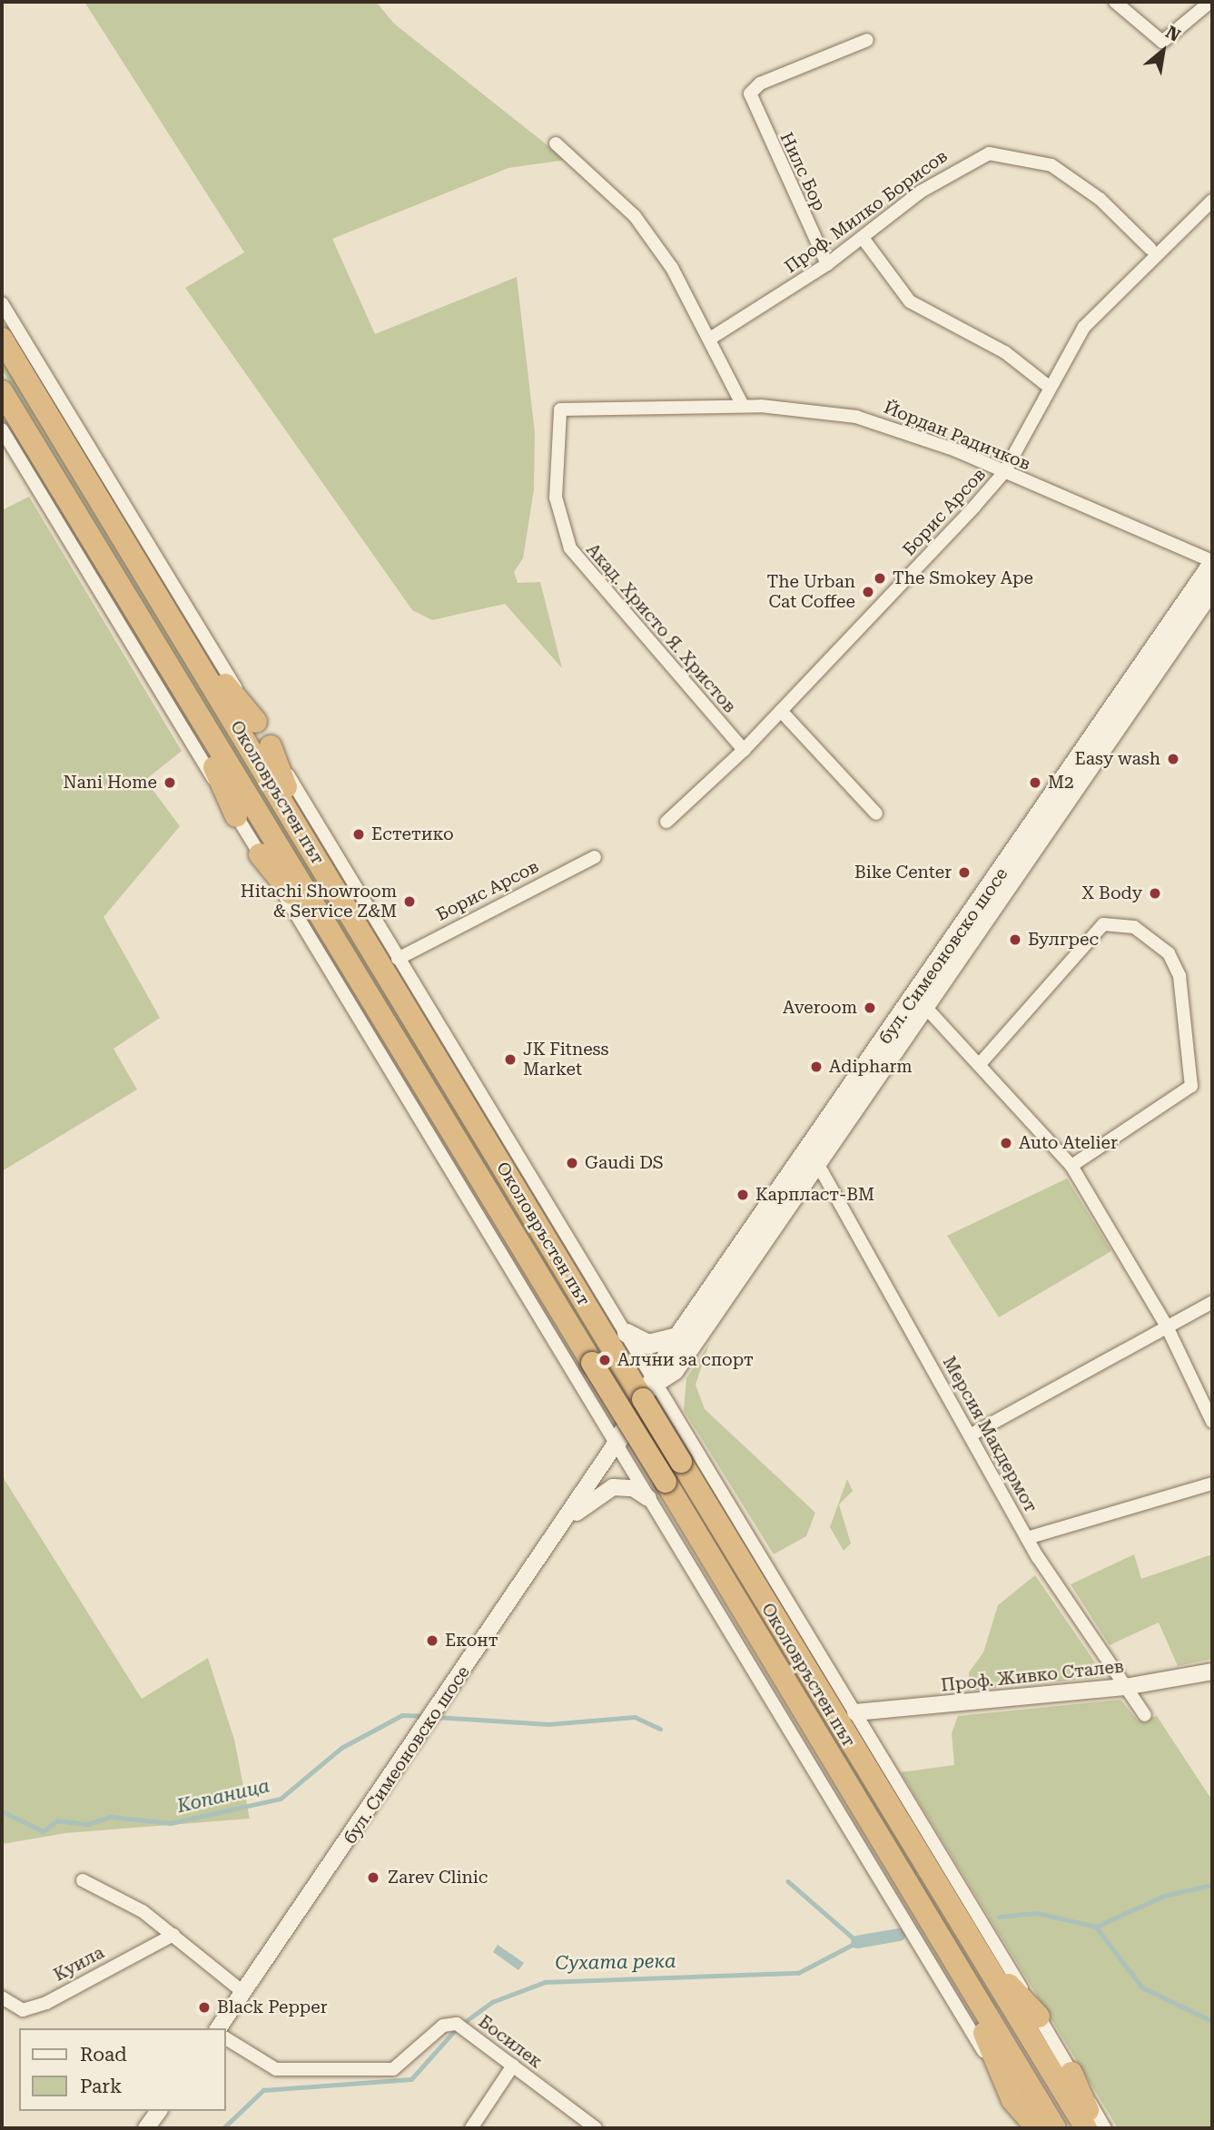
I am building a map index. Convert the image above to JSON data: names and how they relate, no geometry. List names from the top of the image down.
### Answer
{
  "streets": {
    "highway": ["Околовръстен път"],
    "main road": ["бул. Симеоновско шосе"],
    "street": [
      "Нилс Бор",
      "Проф. Милко Борисов",
      "Йордан Радичков",
      "Борис Арсов",
      "Акад. Христо Я. Христов",
      "Мерсия Макдермот",
      "Проф. Живко Сталев",
      "Куила",
      "Босилек"
    ]
  },
  "crossings": [
    ["Нилс Бор", "Проф. Милко Борисов"],
    ["Йордан Радичков", "Борис Арсов"],
    ["Йордан Радичков", "Акад. Христо Я. Христов"],
    ["Йордан Радичков", "бул. Симеоновско шосе"],
    ["Борис Арсов", "Акад. Христо Я. Христов"],
    ["бул. Симеоновско шосе", "Мерсия Макдермот"],
    ["Мерсия Макдермот", "Проф. Живко Сталев"]
  ],
  "water": ["Копаница", "Сухата река"],
  "places": [
    "The Smokey Ape",
    "The Urban Cat Coffee",
    "Easy wash",
    "Nani Home",
    "M2",
    "Естетико",
    "Bike Center",
    "X Body",
    "Hitachi Showroom & Service Z&M",
    "Булгрес",
    "Averoom",
    "JK Fitness Market",
    "Adipharm",
    "Auto Atelier",
    "Gaudi DS",
    "Карпласт-ВМ",
    "Алчни за спорт",
    "Еконт",
    "Zarev Clinic",
    "Black Pepper"
  ],
  "legend": ["Road", "Park"],
  "north": "top right"
}
